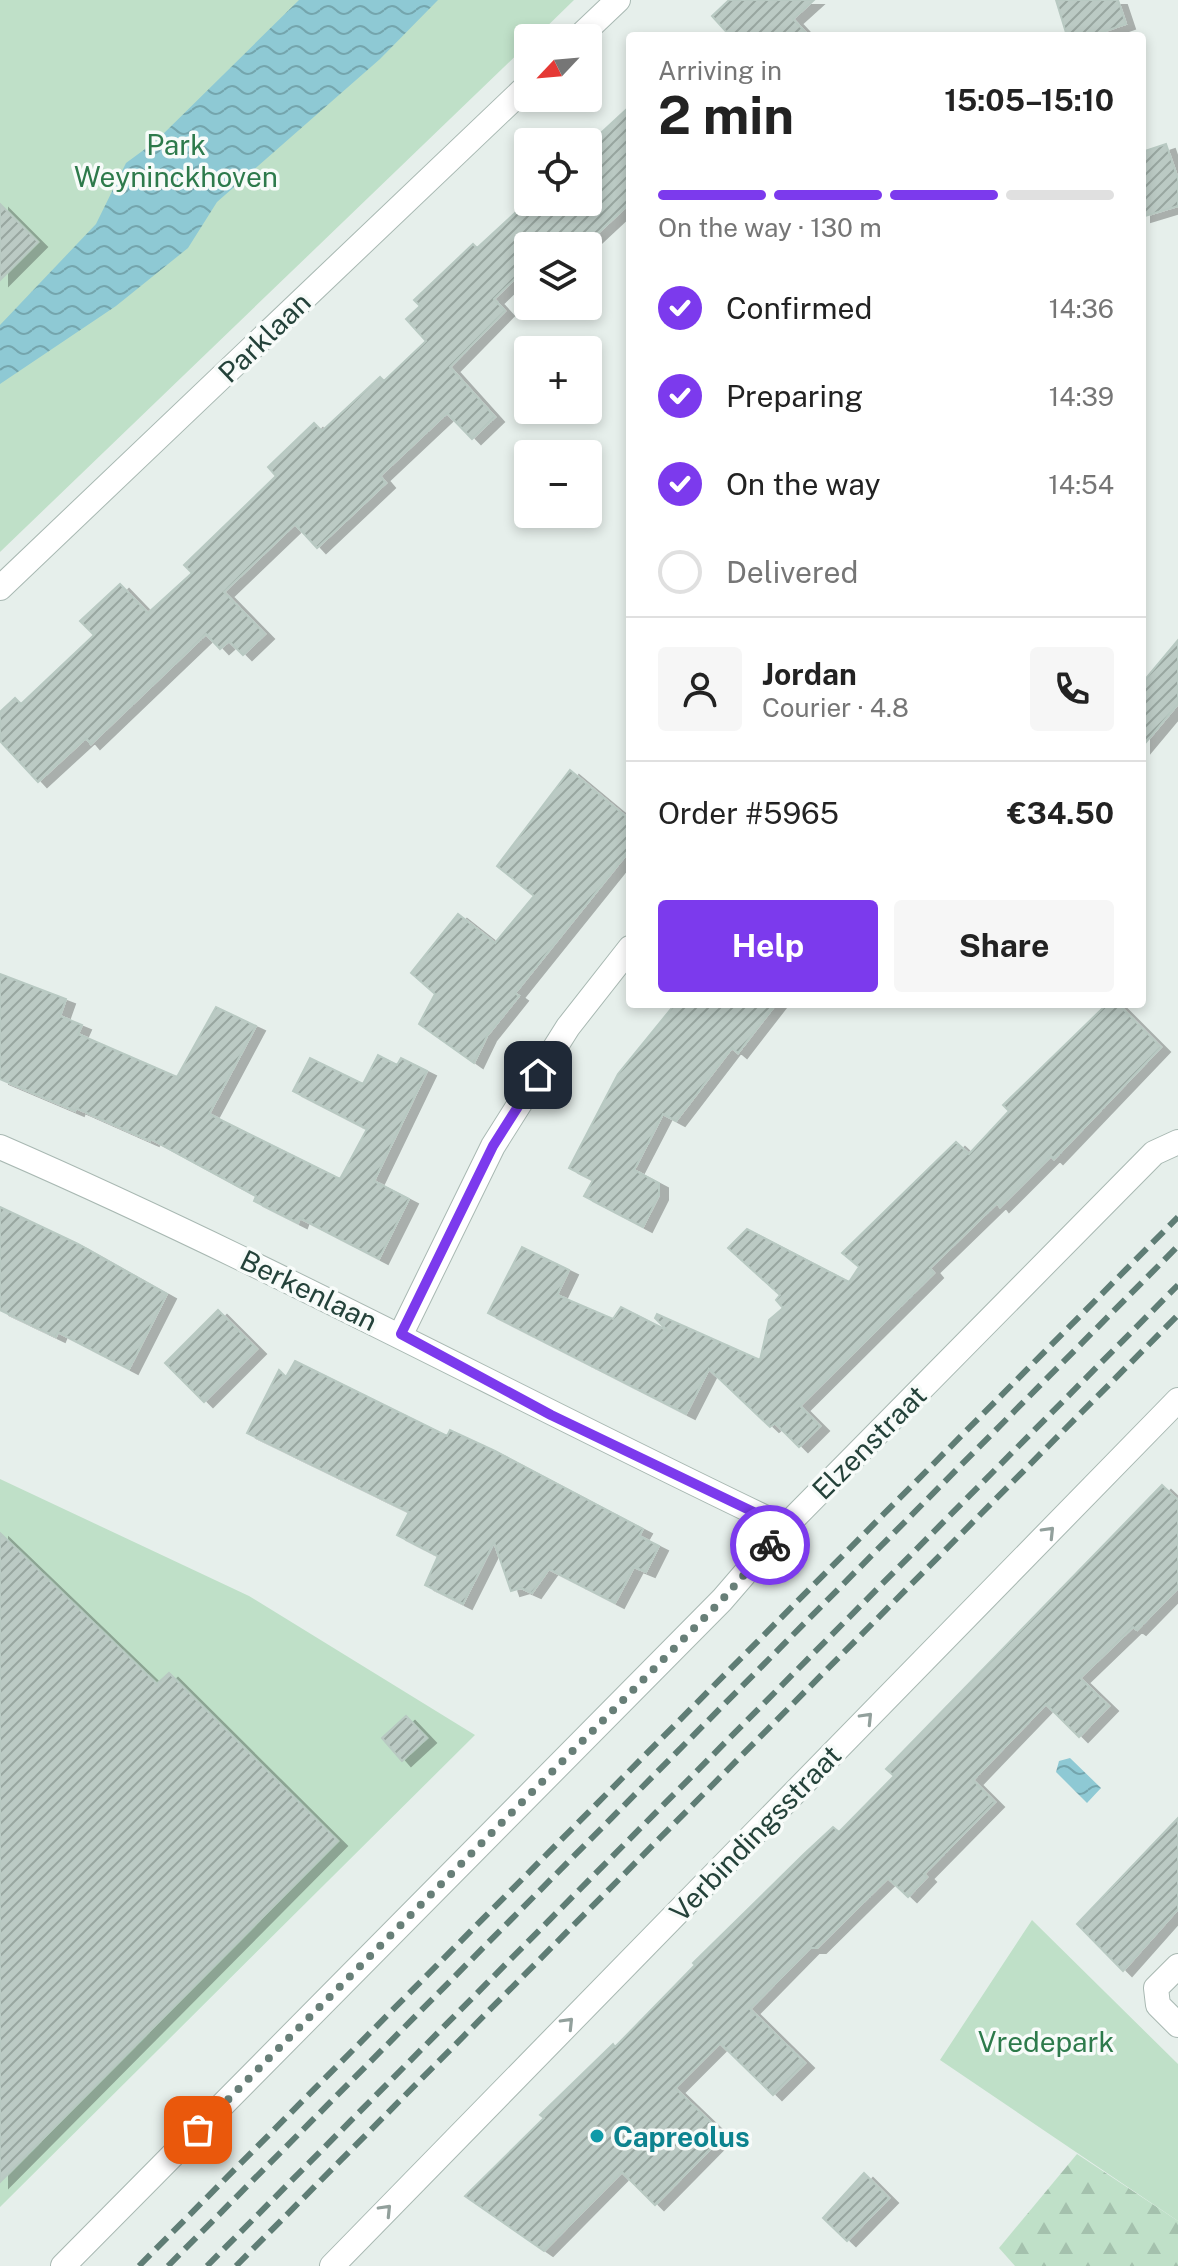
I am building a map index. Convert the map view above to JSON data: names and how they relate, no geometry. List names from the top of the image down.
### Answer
{
  "streets": {
    "street": [
      "Parklaan",
      "Berkenlaan",
      "Elzenstraat",
      "Verbindingsstraat"
    ]
  },
  "crossings": [
    ["Berkenlaan", "Elzenstraat"]
  ],
  "one_way": ["Verbindingsstraat"],
  "parks": ["Park Weyninckhoven", "Vredepark"],
  "places": ["Capreolus"],
  "north": "bottom left",
  "page": {
    "map_buttons": ["+", "−"],
    "heading": ["2 min", "Arriving in", "15:05–15:10"],
    "panel": [
      "Jordan",
      "Courier · 4.8",
      "Order #5965",
      "€34.50"
    ],
    "bar": "On the way · 130 m",
    "list": [
      ["Confirmed", "14:36"],
      ["Preparing", "14:39"],
      ["On the way", "14:54"],
      "Delivered"
    ],
    "buttons": ["Help", "Share"]
  }
}
